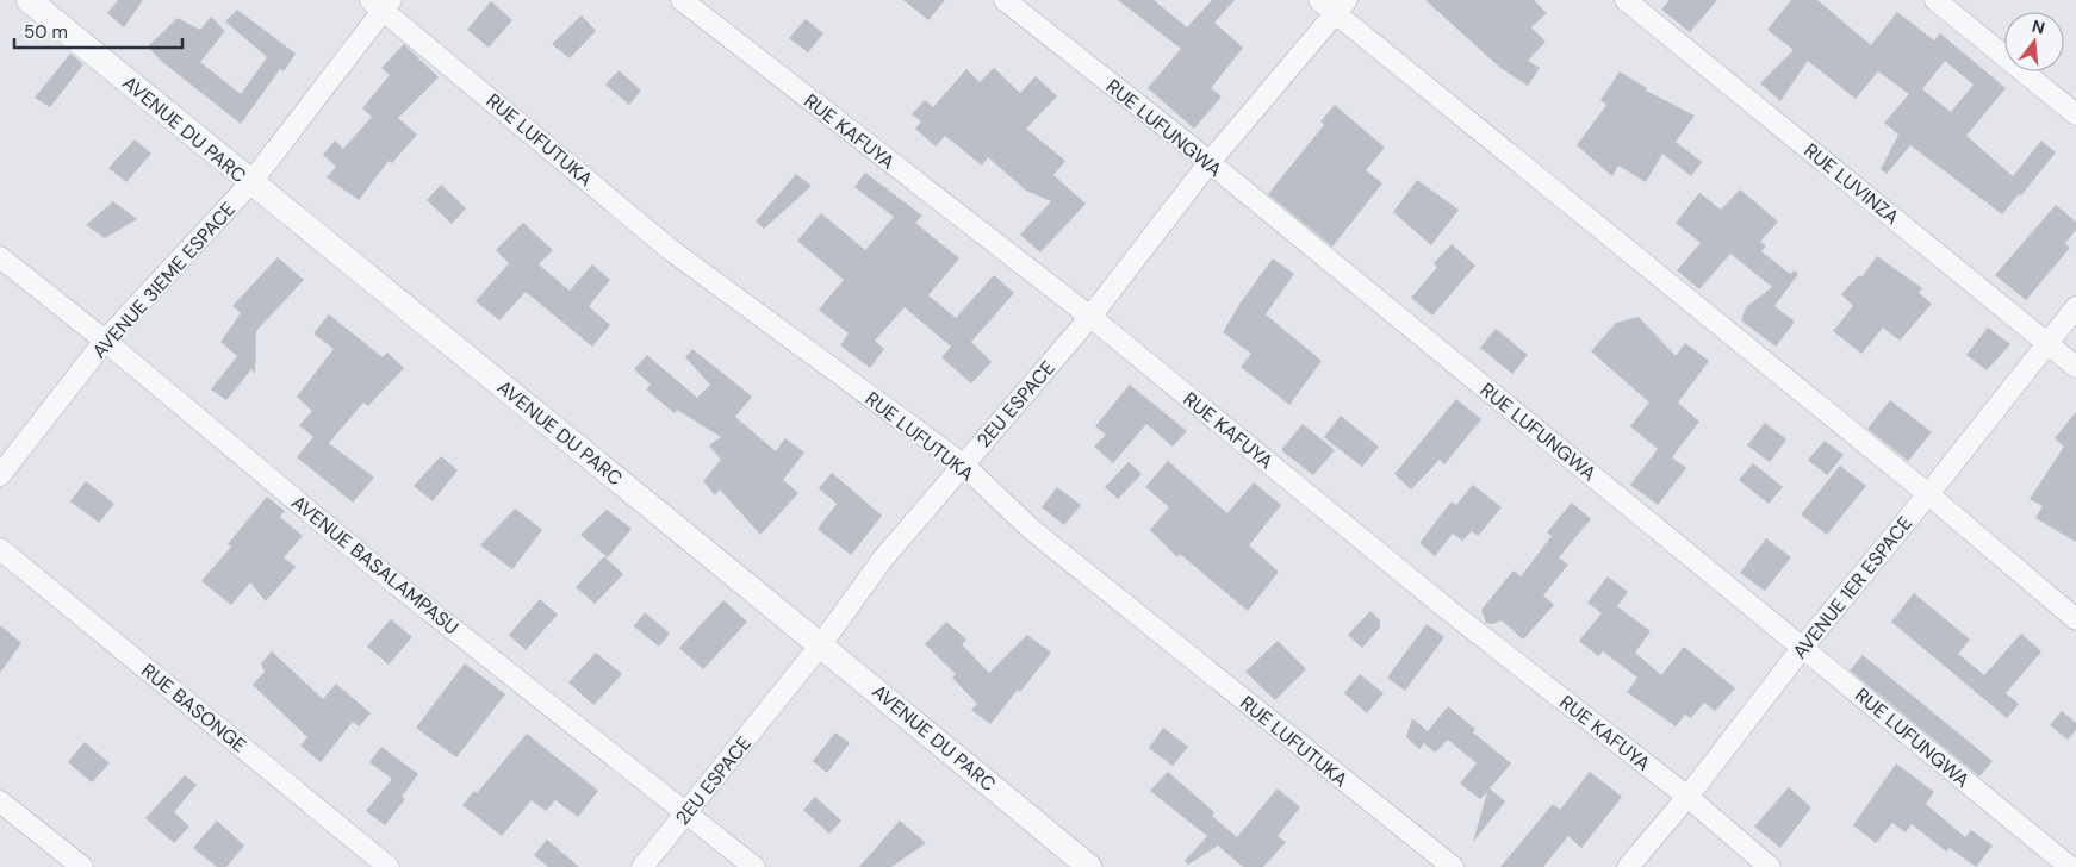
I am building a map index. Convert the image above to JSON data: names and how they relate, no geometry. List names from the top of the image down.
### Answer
{
  "streets": {
    "street": [
      "RUE LUFUNGWA",
      "AVENUE DU PARC",
      "RUE KAFUYA",
      "RUE LUFUTUKA",
      "RUE LUVINZA",
      "AVENUE 3IEME ESPACE",
      "2EU ESPACE",
      "AVENUE BASALAMPASU",
      "AVENUE 1ER ESPACE",
      "RUE BASONGE"
    ]
  },
  "crossings": [
    ["RUE LUFUNGWA", "2EU ESPACE"],
    ["RUE LUFUNGWA", "AVENUE 1ER ESPACE"],
    ["AVENUE DU PARC", "AVENUE 3IEME ESPACE"],
    ["AVENUE DU PARC", "2EU ESPACE"],
    ["RUE KAFUYA", "2EU ESPACE"],
    ["RUE KAFUYA", "AVENUE 1ER ESPACE"],
    ["RUE LUFUTUKA", "AVENUE 3IEME ESPACE"],
    ["RUE LUFUTUKA", "2EU ESPACE"],
    ["RUE LUVINZA", "AVENUE 1ER ESPACE"],
    ["AVENUE 3IEME ESPACE", "AVENUE BASALAMPASU"],
    ["2EU ESPACE", "AVENUE BASALAMPASU"]
  ],
  "scale_bar": "50 m",
  "north": "top"
}
